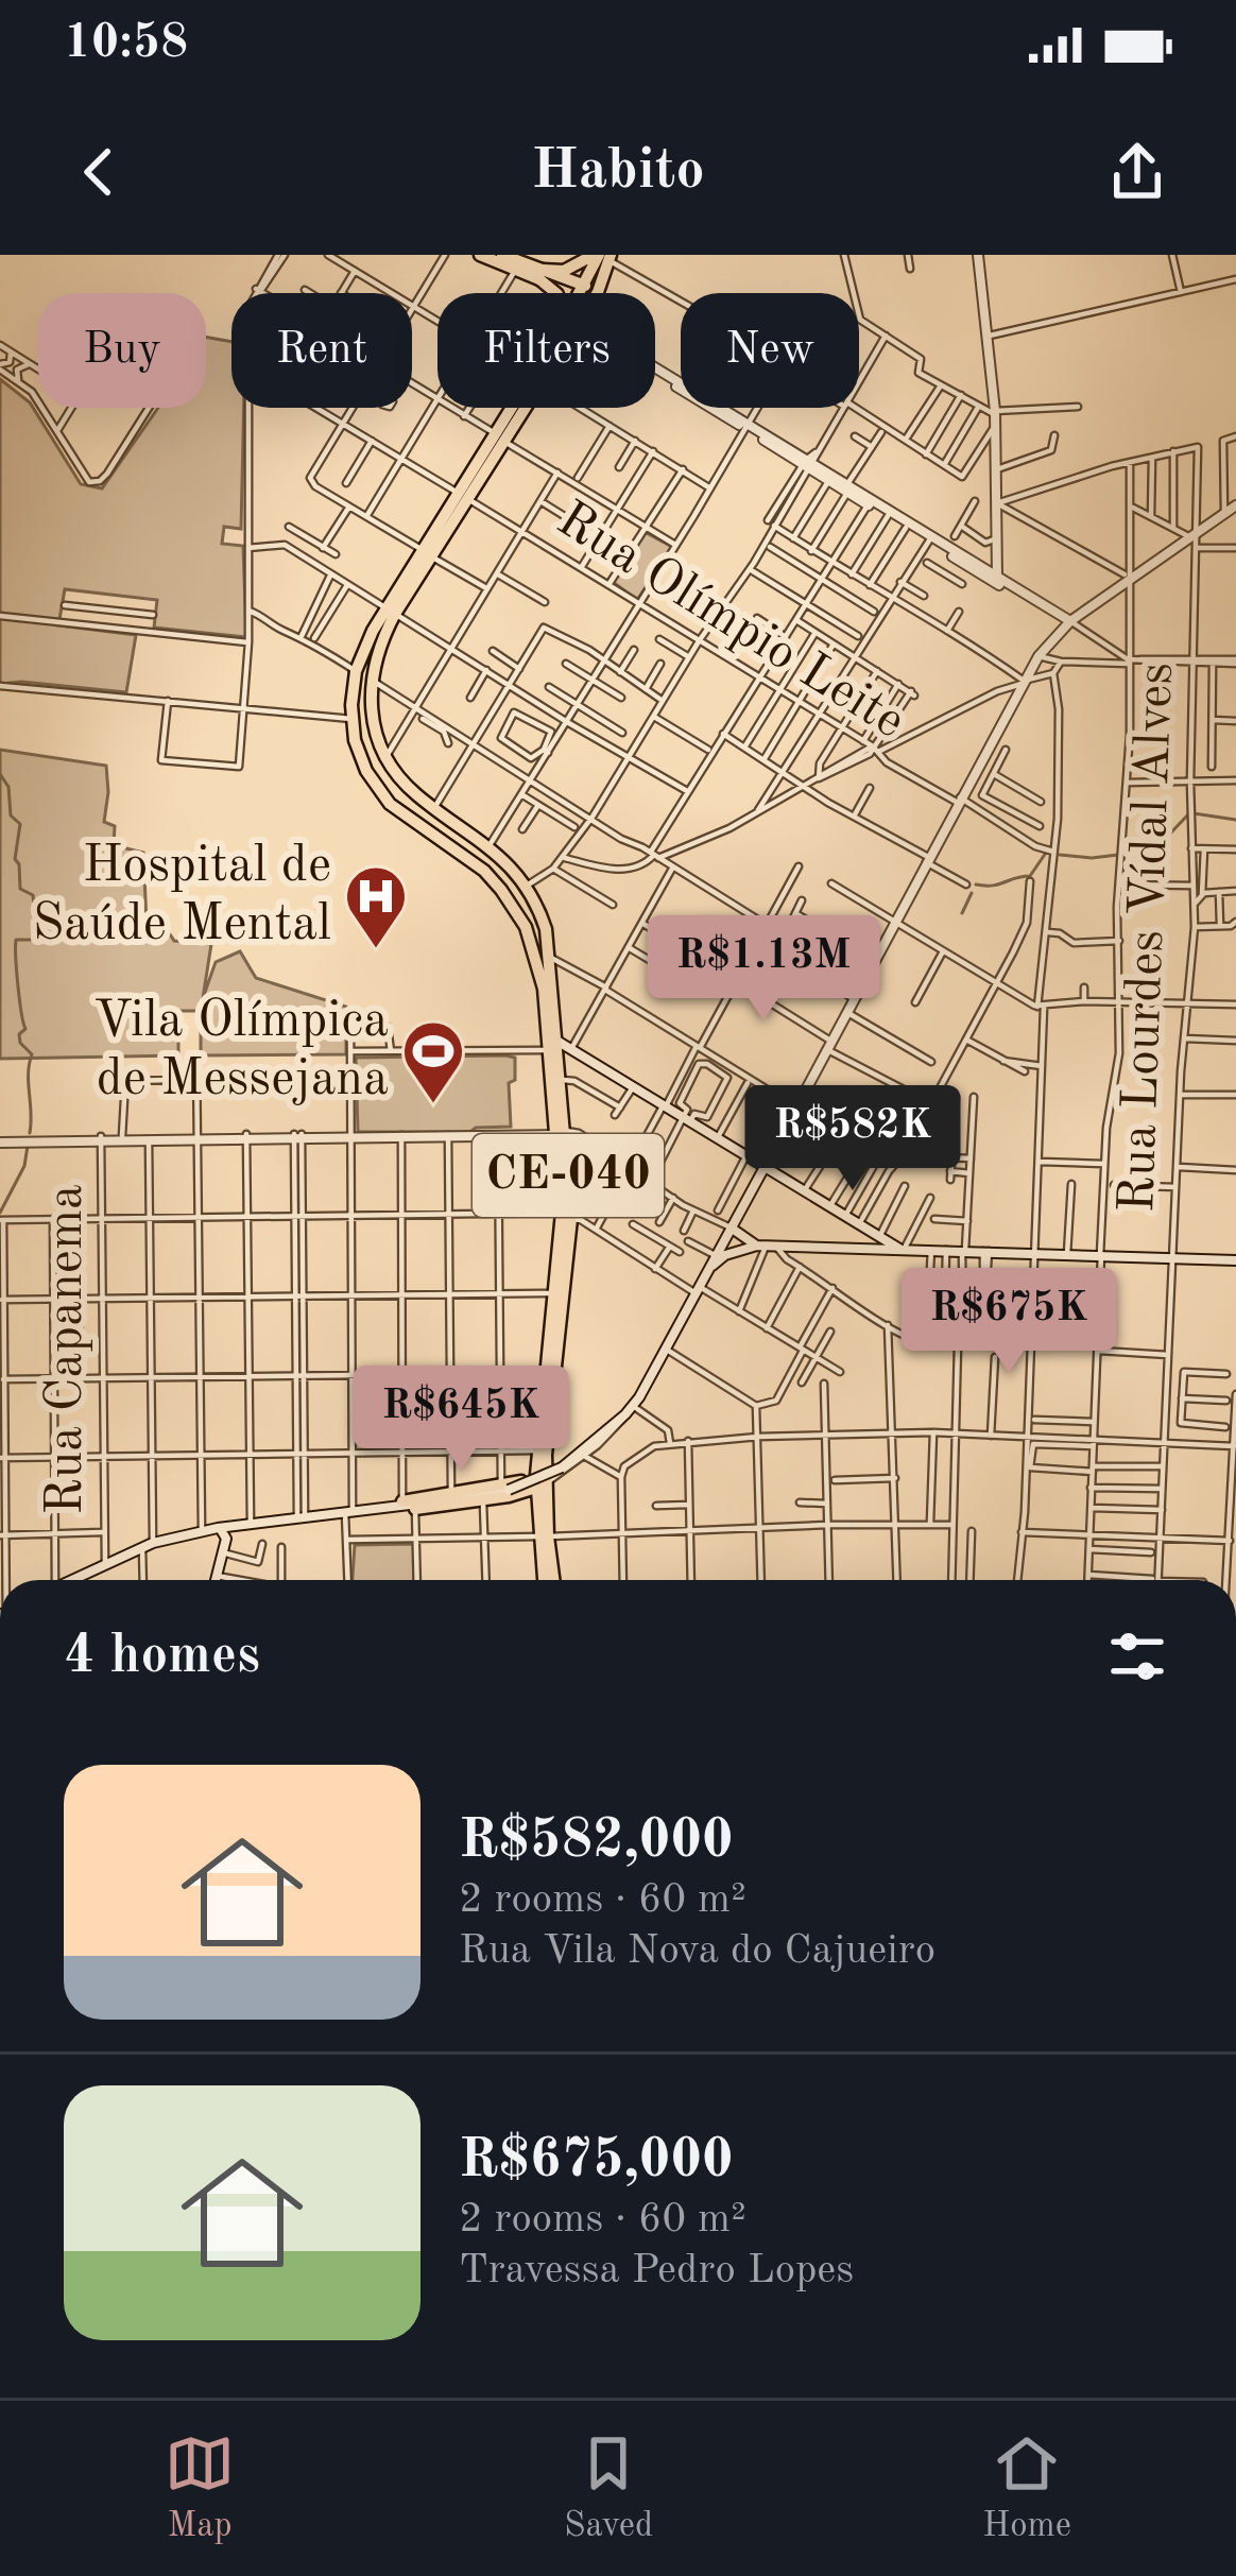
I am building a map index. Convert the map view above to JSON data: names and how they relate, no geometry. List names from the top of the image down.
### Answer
{
  "streets": {
    "main road": ["CE-040"],
    "street": ["Rua Olímpio Leite", "Rua Lourdes Vídal Alves", "Rua Capanema"]
  },
  "crossings": [
    ["Rua Olímpio Leite", "CE-040"]
  ],
  "places": {
    "hospital": ["Hospital de Saúde Mental"],
    "sports": ["Vila Olímpica de Messejana"]
  },
  "page": {
    "status": "10:58",
    "header": "Habito",
    "chip": [
      "Buy",
      "Rent",
      "Filters",
      "New"
    ],
    "price": [
      "R$1.13M",
      "R$582K",
      "R$675K",
      "R$645K"
    ],
    "heading": "4 homes",
    "list": [
      {
        "name": "R$582,000",
        "note": "2 rooms · 60 m² · Rua Vila Nova do Cajueiro"
      },
      {
        "name": "R$675,000",
        "note": "2 rooms · 60 m² · Travessa Pedro Lopes"
      }
    ],
    "tabs": ["Map", "Saved", "Home"]
  }
}
